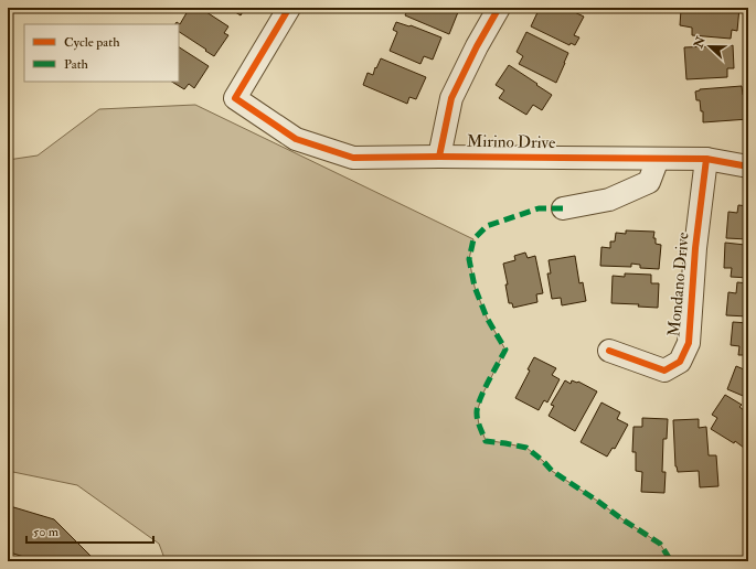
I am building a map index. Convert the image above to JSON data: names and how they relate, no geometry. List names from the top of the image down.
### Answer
{
  "streets": {
    "street": ["Mirino Drive", "Mondano Drive"]
  },
  "crossings": [
    ["Mirino Drive", "Mondano Drive"]
  ],
  "legend": ["Cycle path", "Path"],
  "scale_bar": "50 m",
  "north": "left"
}
